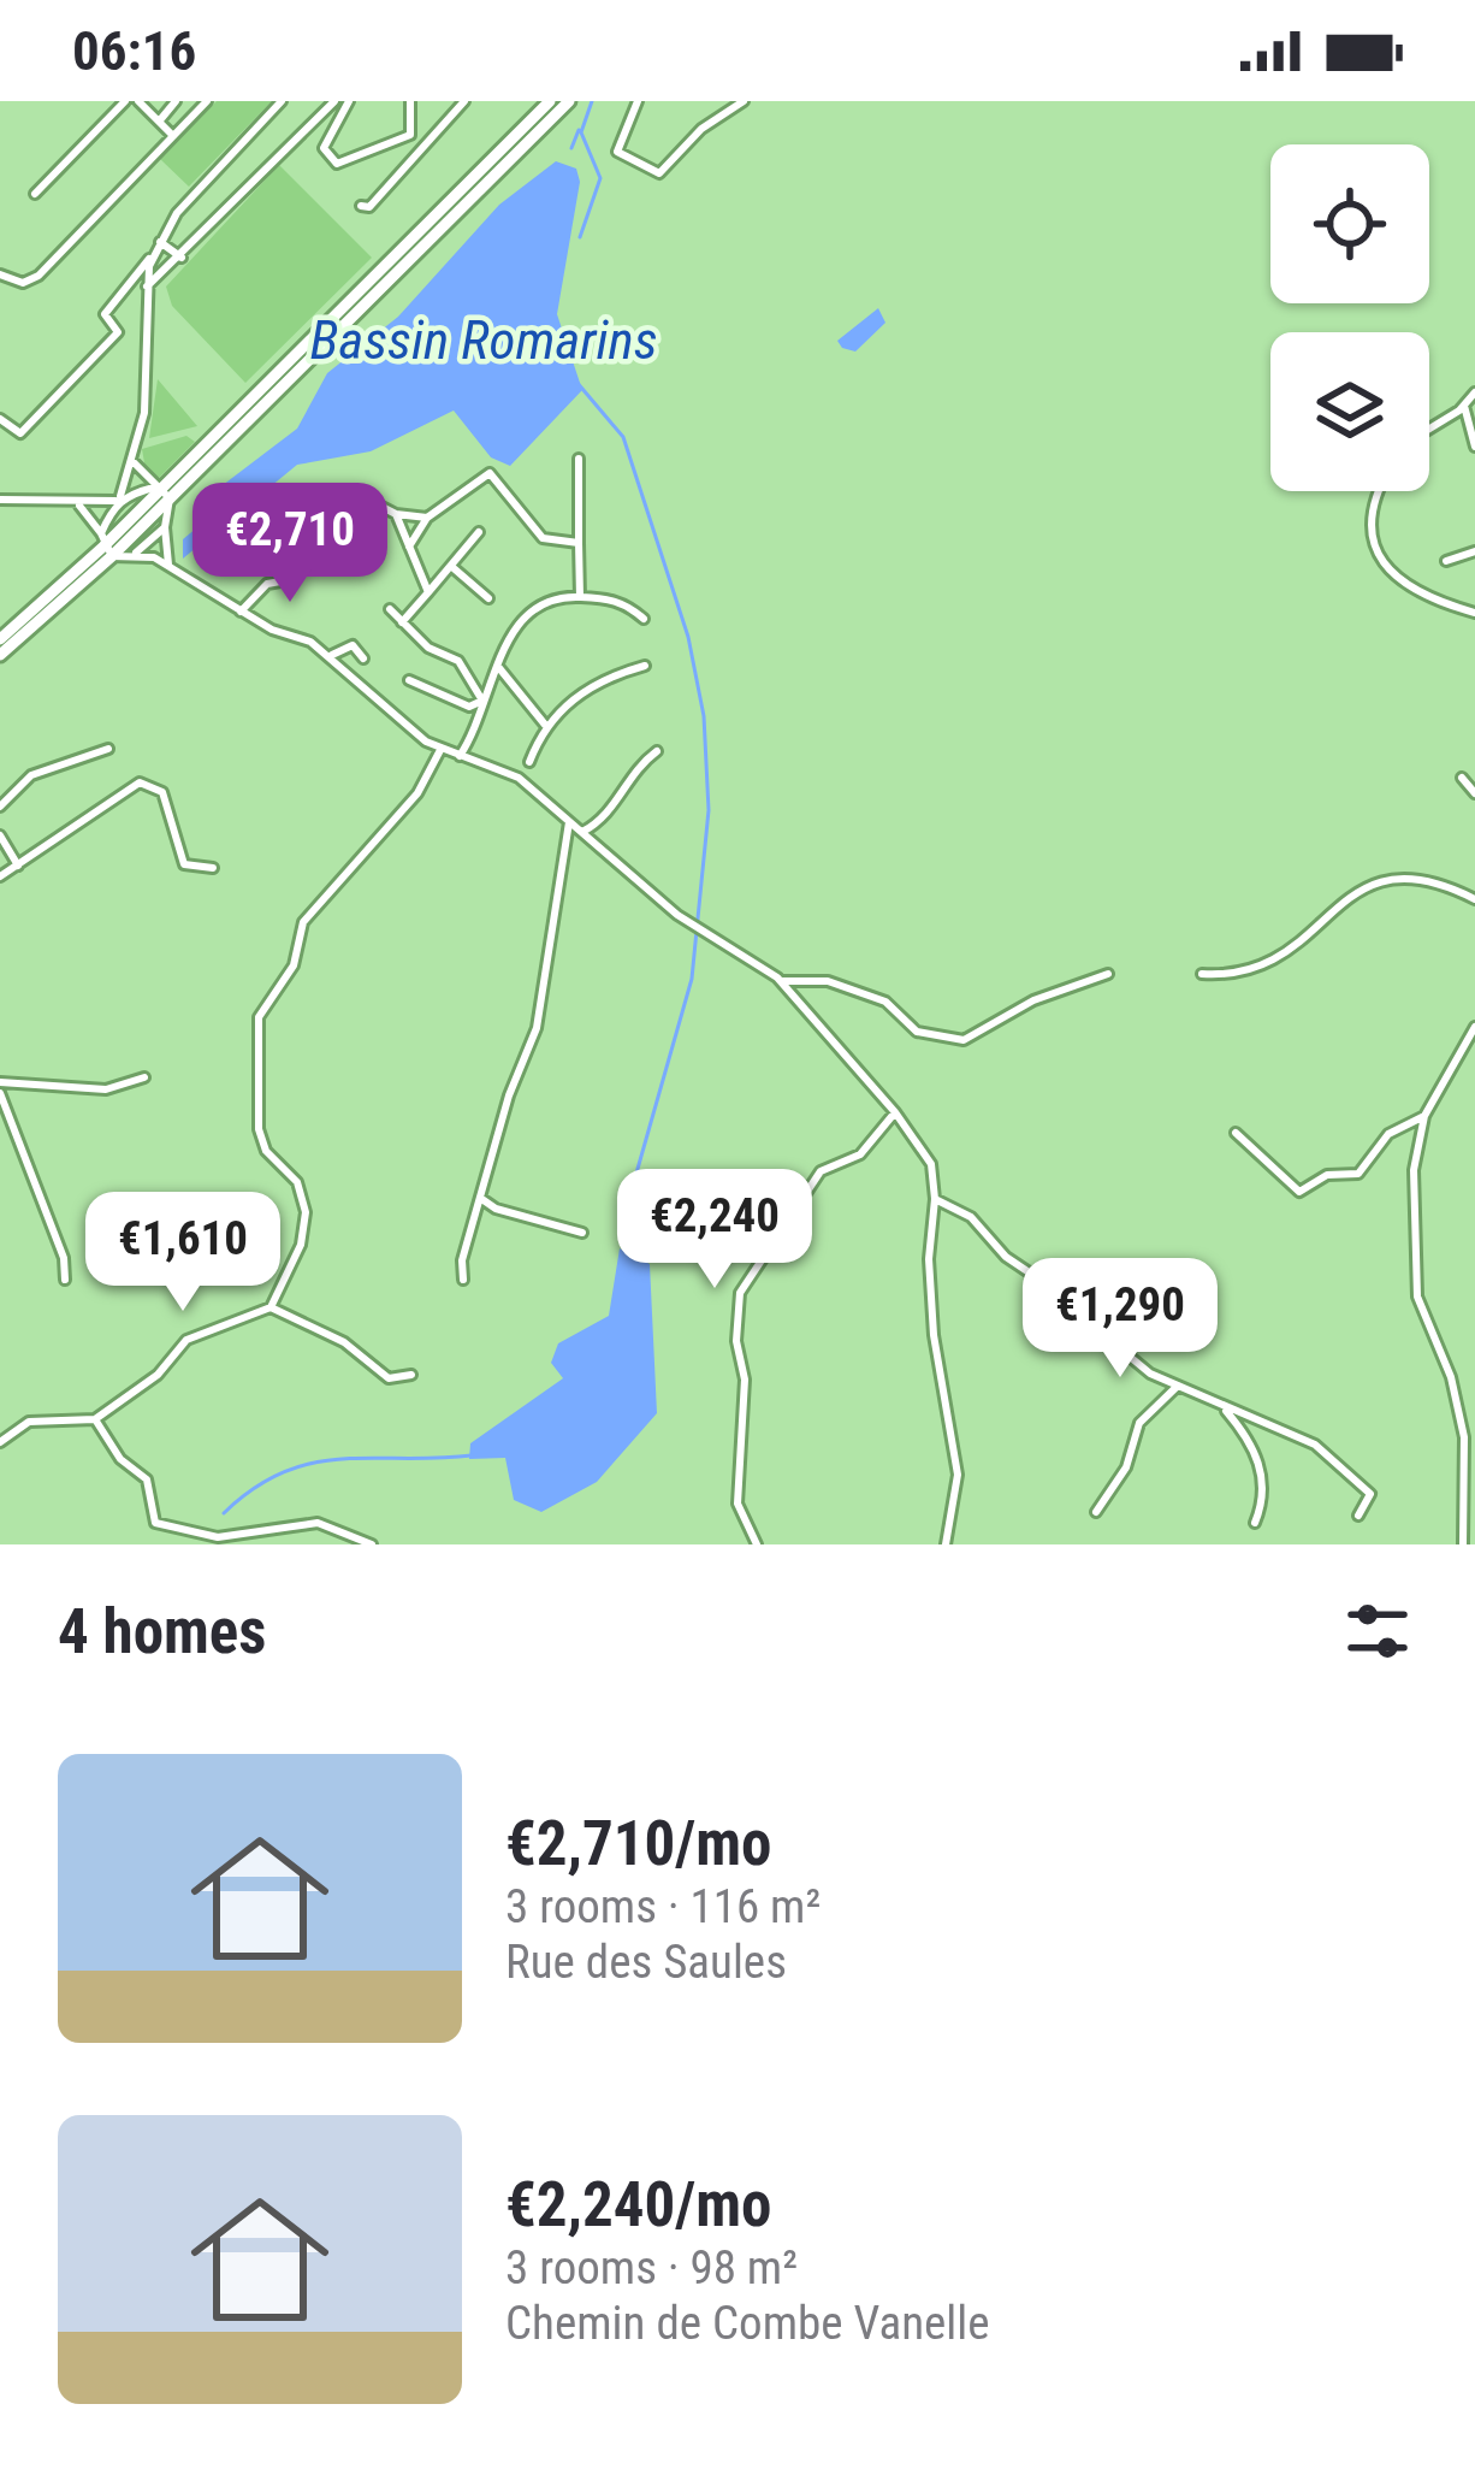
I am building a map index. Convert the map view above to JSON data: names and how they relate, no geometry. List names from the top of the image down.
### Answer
{
  "water": ["Bassin Romarins"],
  "page": {
    "status": "06:16",
    "price": [
      "€2,710",
      "€2,240",
      "€1,610",
      "€1,290"
    ],
    "heading": "4 homes",
    "list": [
      {
        "name": "€2,710/mo",
        "note": "3 rooms · 116 m² · Rue des Saules"
      },
      {
        "name": "€2,240/mo",
        "note": "3 rooms · 98 m² · Chemin de Combe Vanelle"
      }
    ]
  }
}
